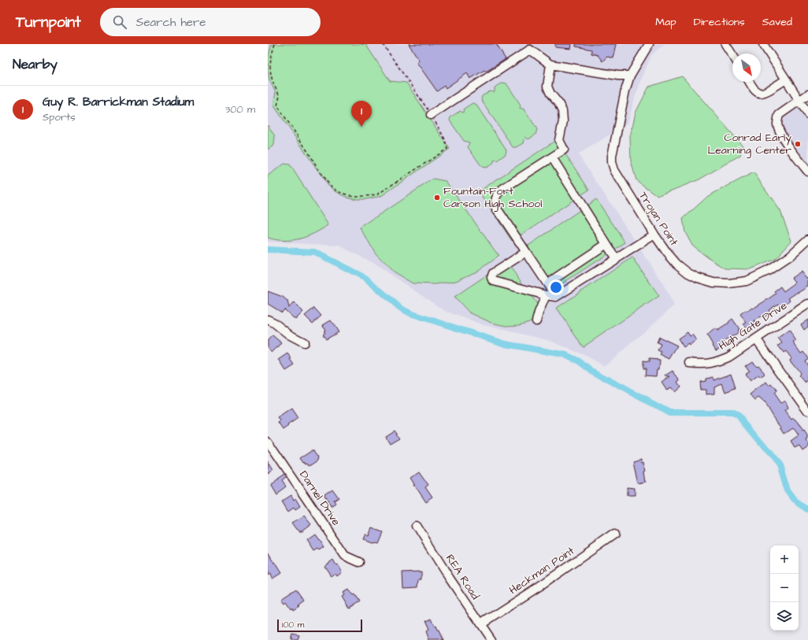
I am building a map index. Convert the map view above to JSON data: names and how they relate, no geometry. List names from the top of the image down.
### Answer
{
  "streets": {
    "street": [
      "Trojan Point",
      "High Gate Drive",
      "Darnel Drive",
      "Heckman Point",
      "REA Road"
    ]
  },
  "crossings": [
    ["Heckman Point", "REA Road"]
  ],
  "places": ["Conrad Early Learning Center", "Fountain-Fort Carson High School"],
  "scale_bar": "100 m",
  "north": "bottom right",
  "page": {
    "header": "Turnpoint",
    "search": "Search here",
    "nav": ["Map", "Directions", "Saved"],
    "heading": "Nearby",
    "list": [
      {
        "mark": "1",
        "name": "Guy R. Barrickman Stadium",
        "note": "Sports",
        "value": "300 m"
      }
    ],
    "pins": "1",
    "map_buttons": ["+", "−"],
    "scale": "100 m"
  }
}
